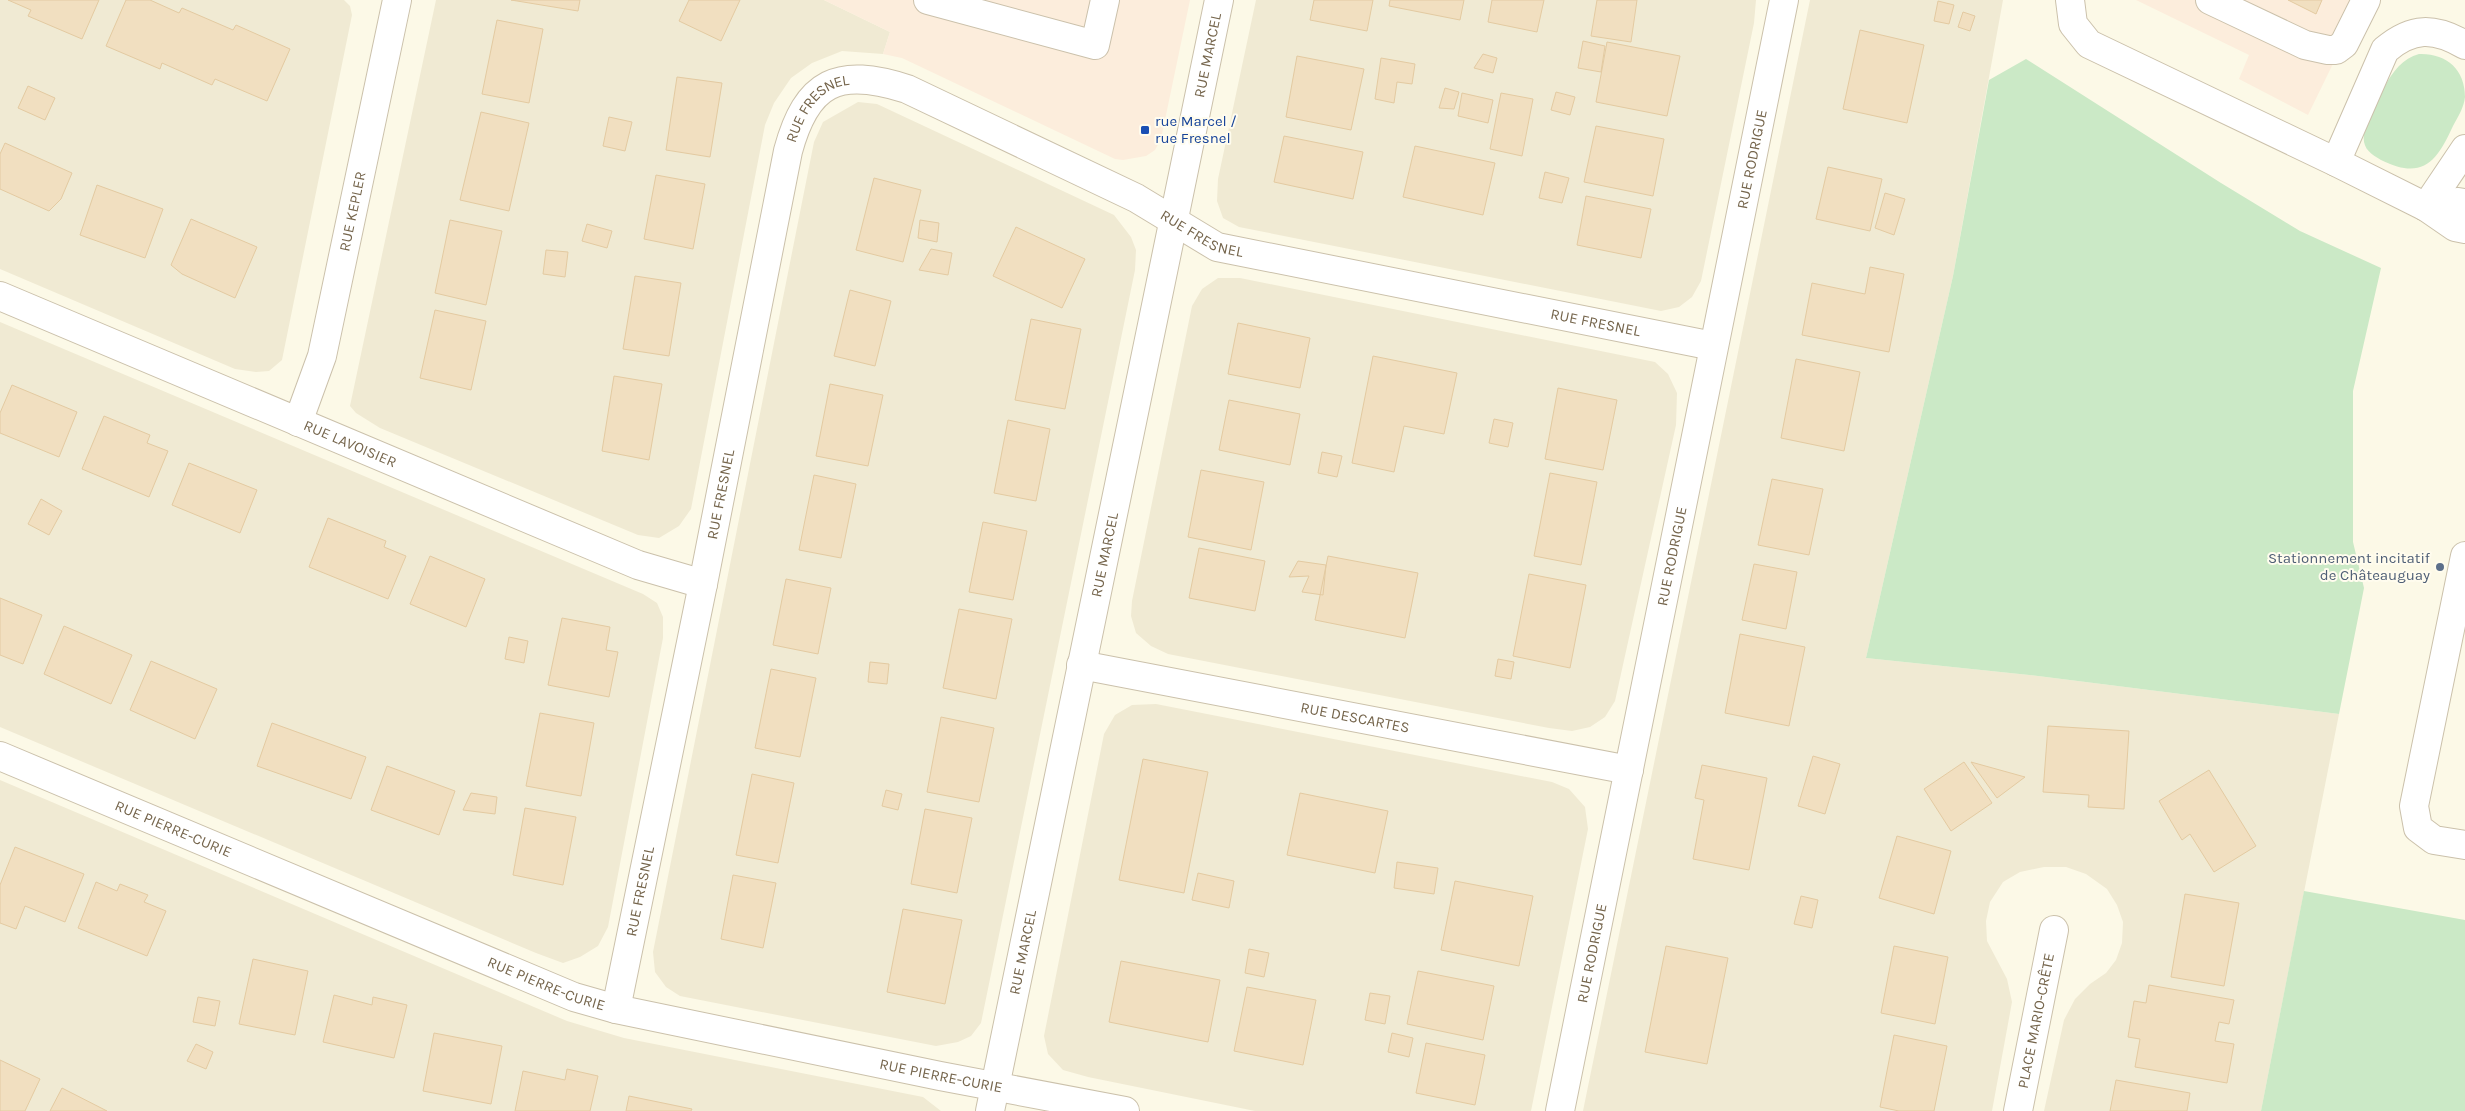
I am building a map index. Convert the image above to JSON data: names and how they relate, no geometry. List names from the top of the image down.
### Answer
{
  "streets": {
    "street": [
      "RUE MARCEL",
      "RUE FRESNEL",
      "RUE RODRIGUE",
      "RUE KEPLER",
      "RUE LAVOISIER",
      "RUE DESCARTES",
      "RUE PIERRE-CURIE",
      "PLACE MARIO-CRÊTE"
    ]
  },
  "crossings": [
    ["RUE MARCEL", "RUE FRESNEL"],
    ["RUE MARCEL", "RUE DESCARTES"],
    ["RUE MARCEL", "RUE PIERRE-CURIE"],
    ["RUE FRESNEL", "RUE RODRIGUE"],
    ["RUE FRESNEL", "RUE LAVOISIER"],
    ["RUE FRESNEL", "RUE PIERRE-CURIE"],
    ["RUE RODRIGUE", "RUE DESCARTES"],
    ["RUE KEPLER", "RUE LAVOISIER"]
  ],
  "places": {
    "transit": ["rue Marcel / rue Fresnel"],
    "other": ["Stationnement incitatif de Châteauguay"]
  }
}
